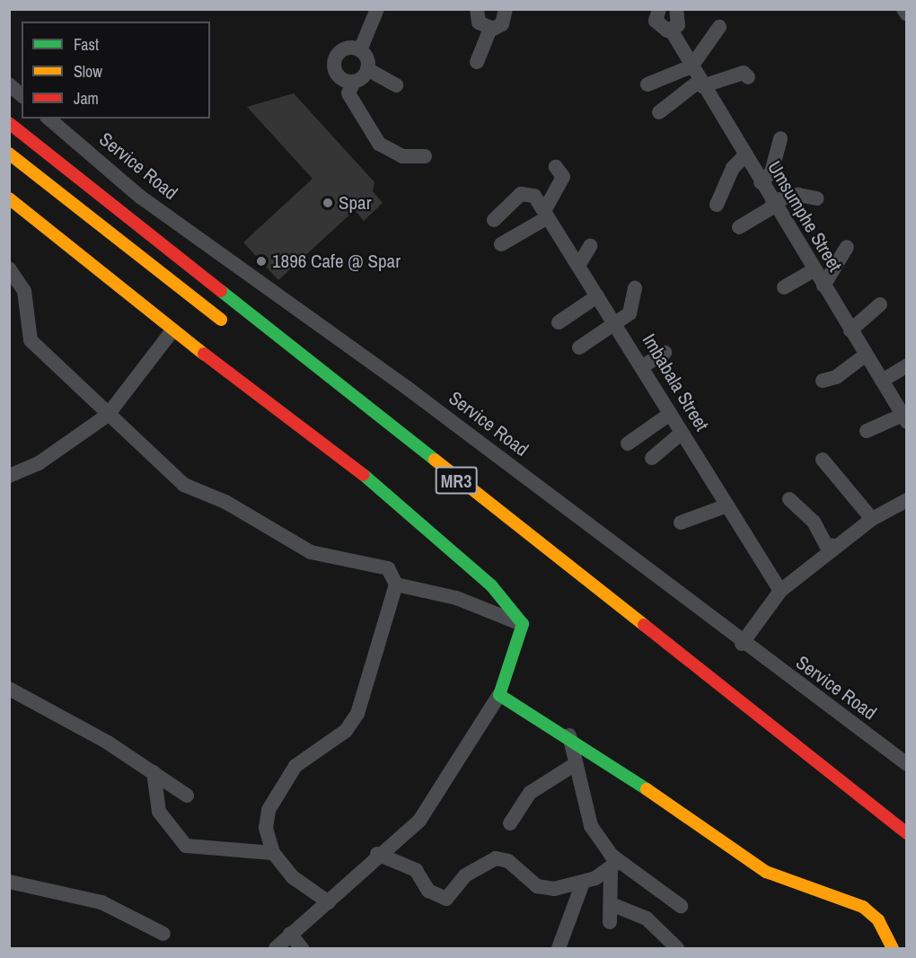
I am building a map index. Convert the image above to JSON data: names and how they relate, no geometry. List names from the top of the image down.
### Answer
{
  "streets": {
    "main road": ["MR3"],
    "street": ["Service Road", "Umsumphe Street", "Imbabala Street"]
  },
  "places": ["Spar", "1896 Cafe @ Spar"],
  "legend": ["Fast", "Slow", "Jam"]
}
